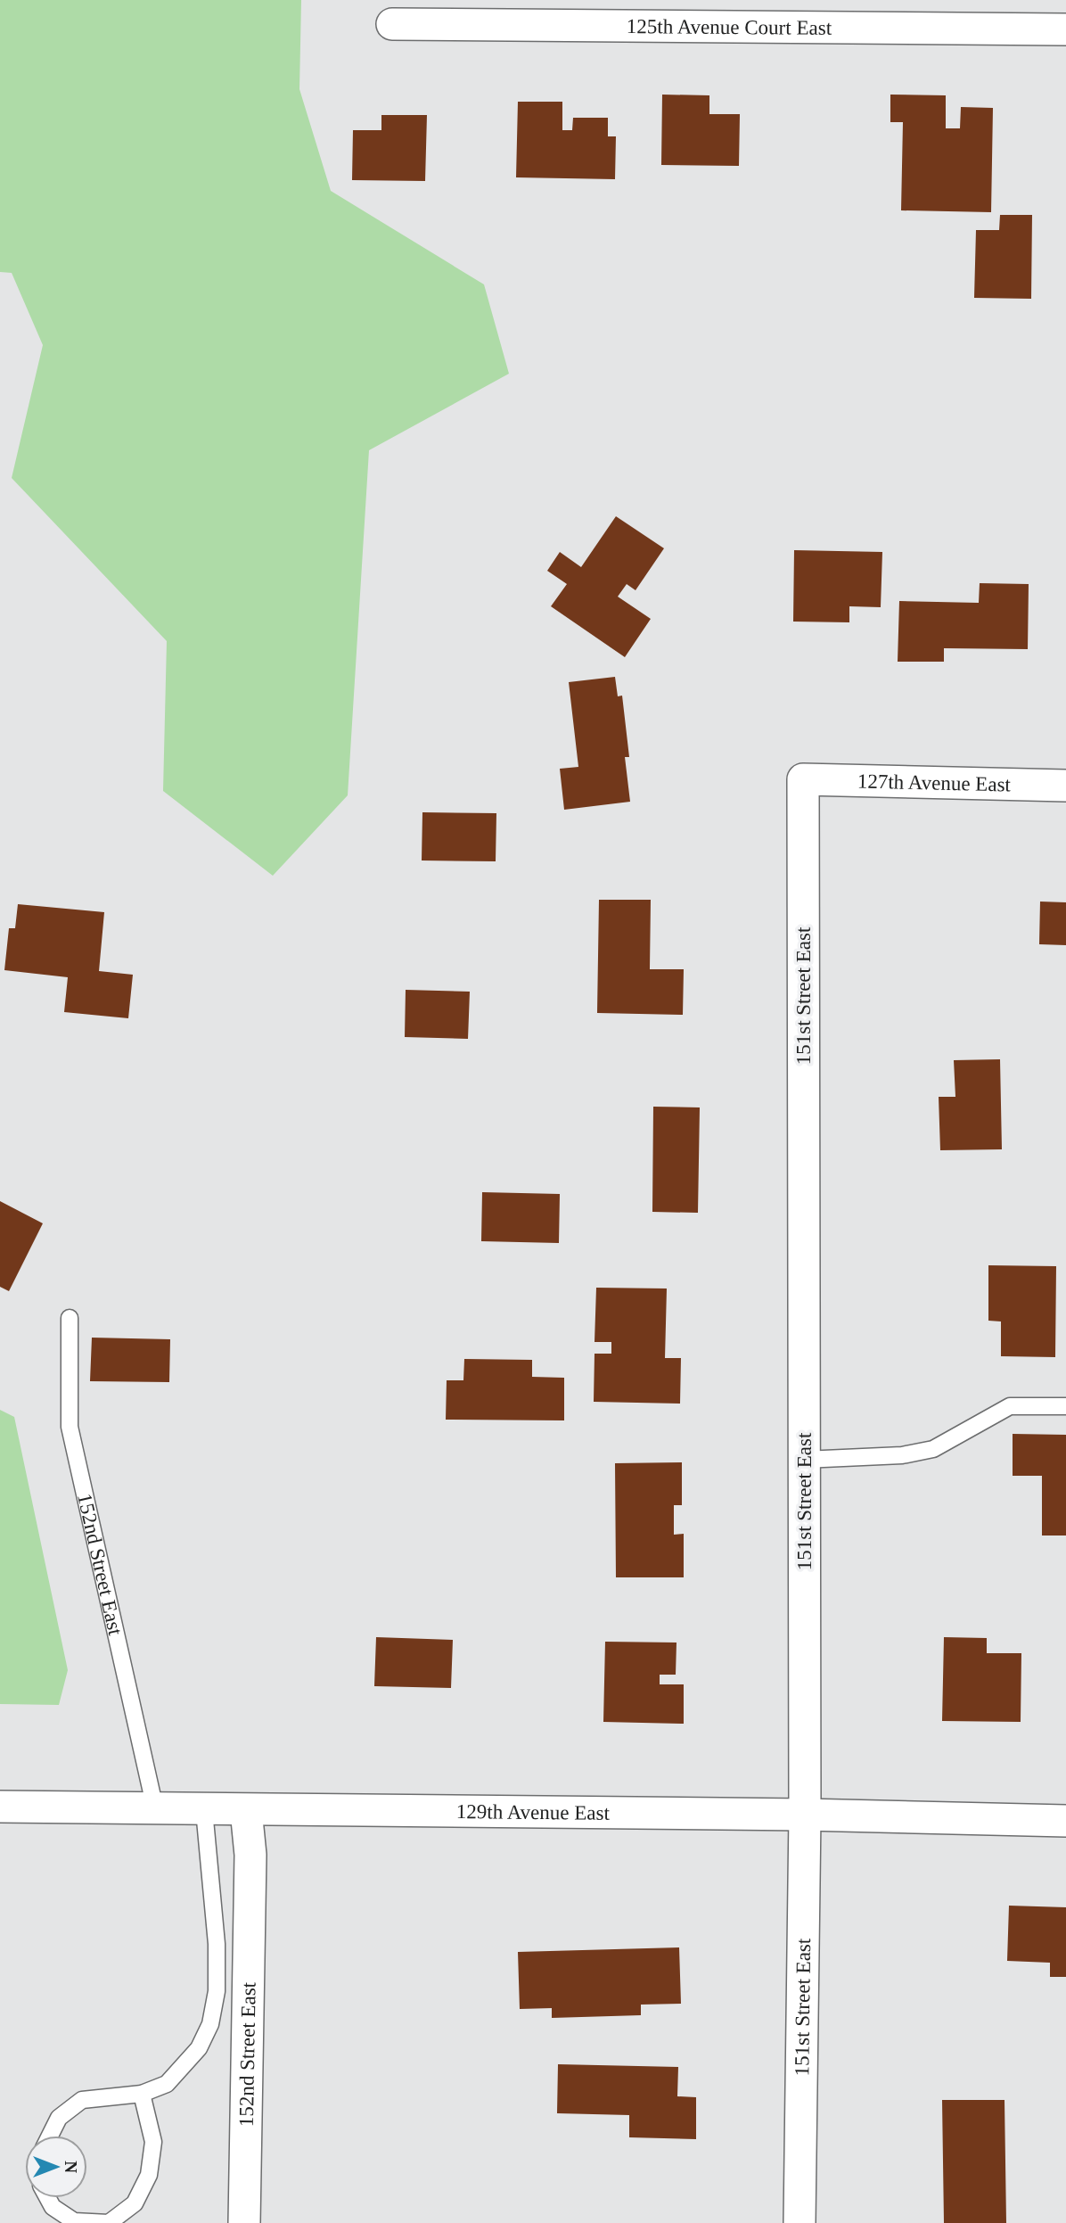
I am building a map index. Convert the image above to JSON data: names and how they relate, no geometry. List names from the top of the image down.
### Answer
{
  "streets": {
    "street": [
      "125th Avenue Court East",
      "127th Avenue East",
      "151st Street East",
      "152nd Street East",
      "129th Avenue East"
    ]
  },
  "crossings": [
    ["127th Avenue East", "151st Street East"],
    ["151st Street East", "129th Avenue East"],
    ["152nd Street East", "129th Avenue East"]
  ],
  "north": "right"
}
